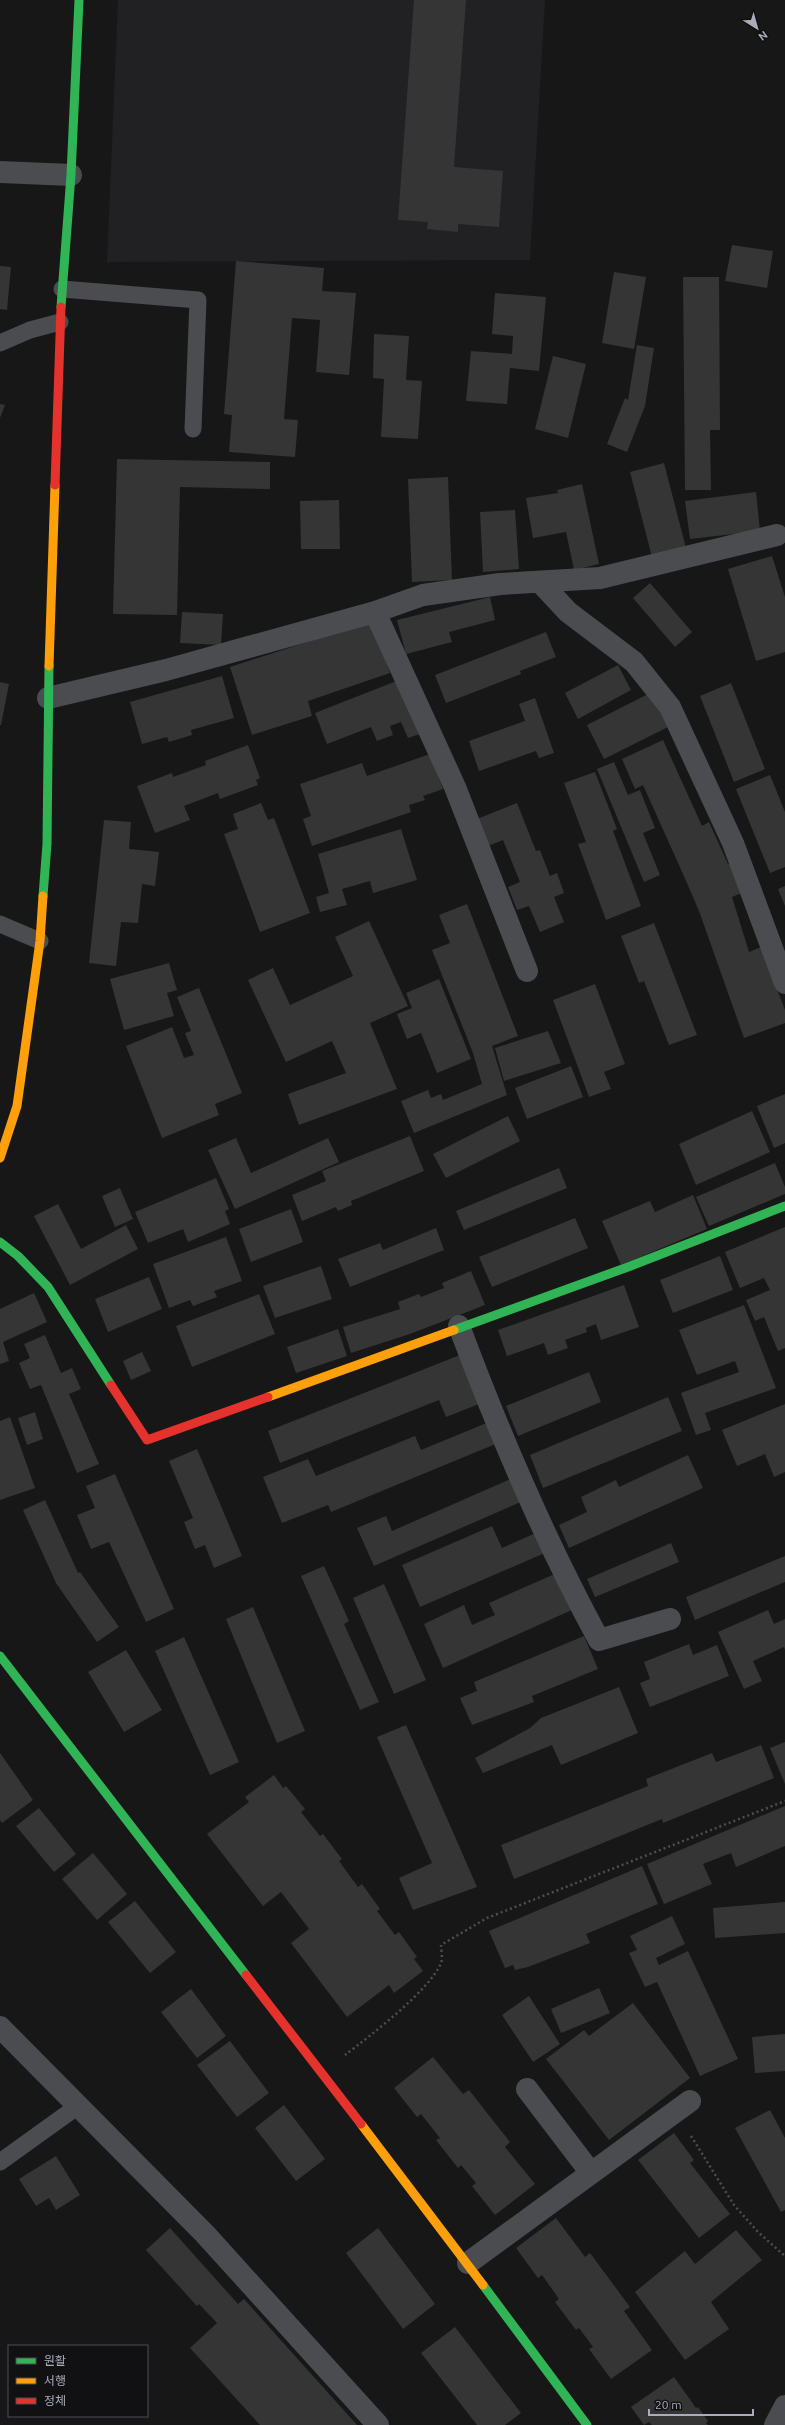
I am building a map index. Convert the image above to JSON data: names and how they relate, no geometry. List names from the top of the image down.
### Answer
{
  "legend": ["원활", "서행", "정체"],
  "scale_bar": "20 m",
  "north": "bottom right"
}
